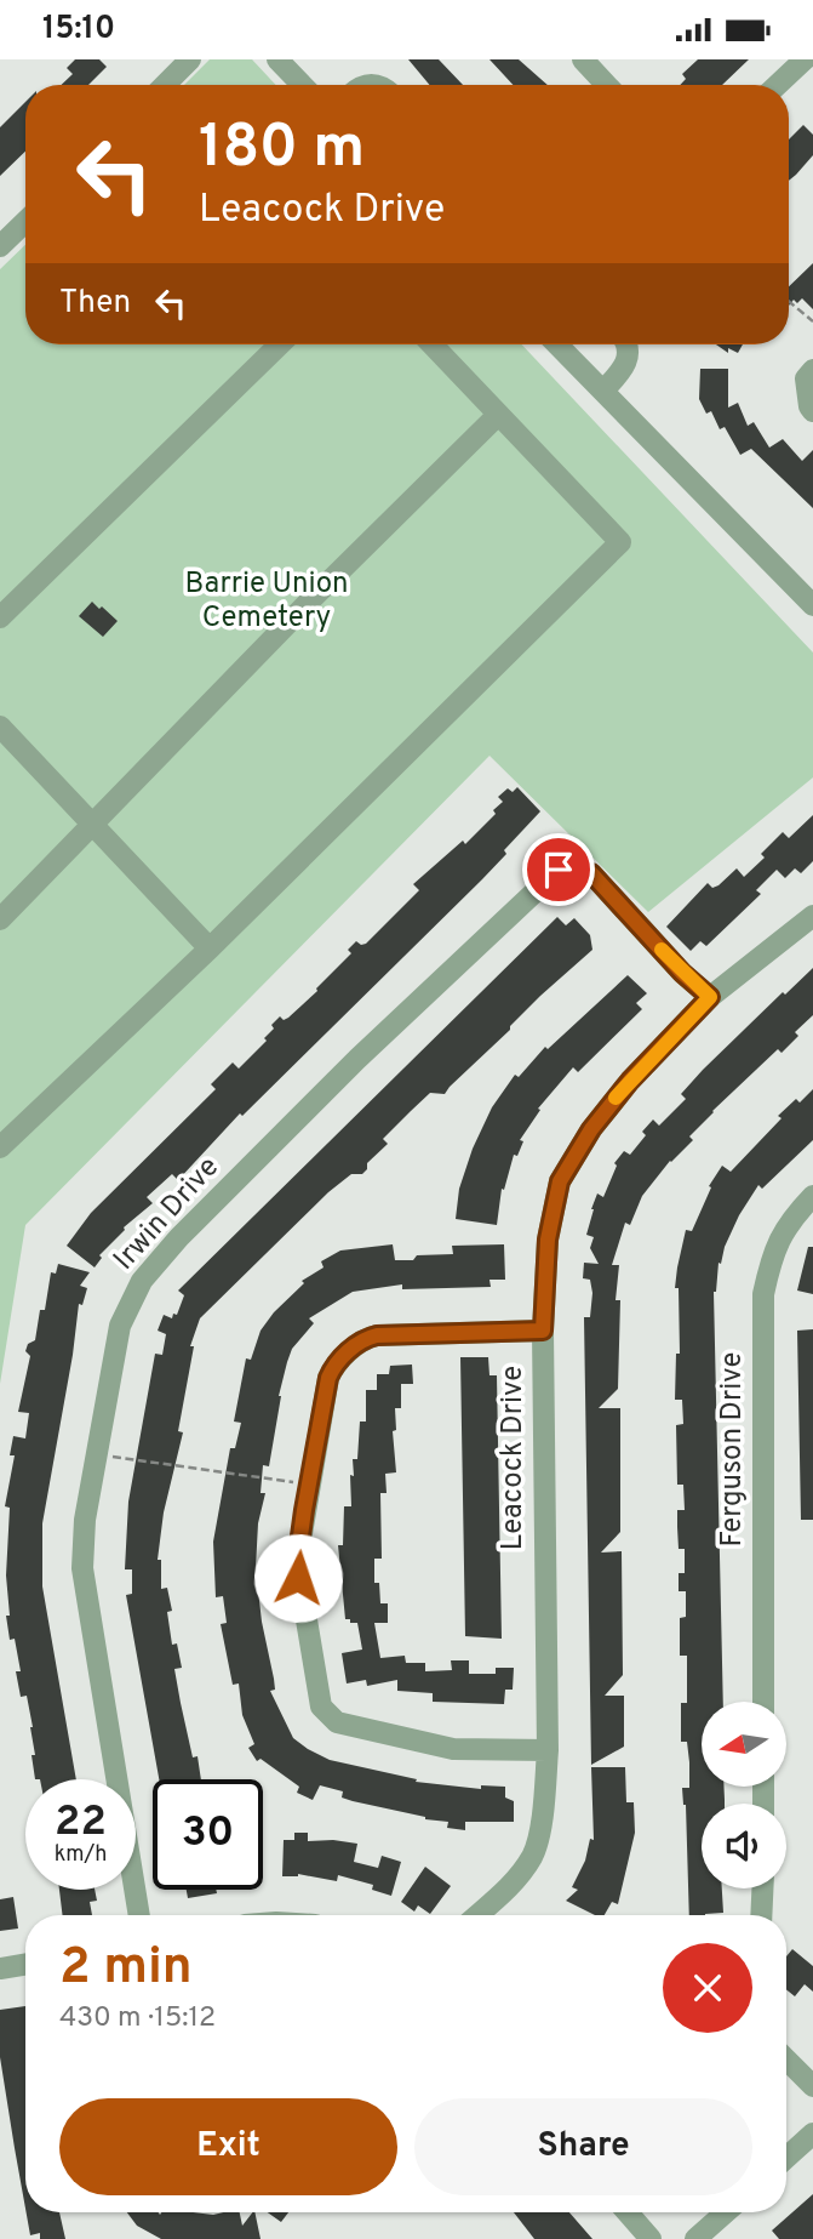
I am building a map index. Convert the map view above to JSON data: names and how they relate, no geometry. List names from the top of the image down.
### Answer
{
  "streets": {
    "street": ["Irwin Drive", "Ferguson Drive", "Leacock Drive"]
  },
  "crossings": [
    ["Irwin Drive", "Leacock Drive"]
  ],
  "parks": ["Barrie Union Cemetery"],
  "north": "left",
  "page": {
    "status": "15:10",
    "turn": ["180 m", "Leacock Drive"],
    "then": "Then",
    "speed": "22 km/h",
    "limit": "30",
    "heading": ["2 min", "430 m · 15:12"],
    "buttons": ["Exit", "Share"]
  }
}
